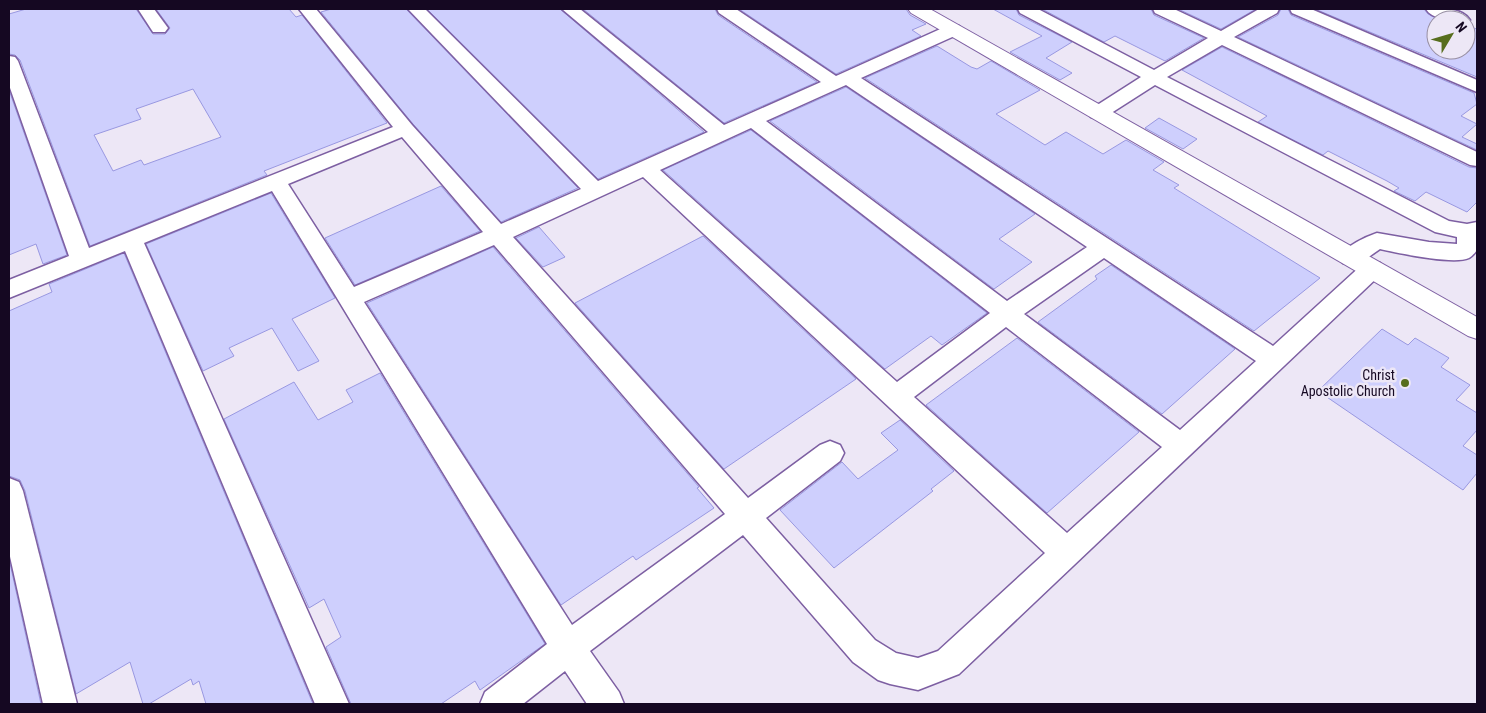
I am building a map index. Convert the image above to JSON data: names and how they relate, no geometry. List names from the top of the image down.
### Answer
{
  "places": ["Christ Apostolic Church"],
  "north": "top right"
}
